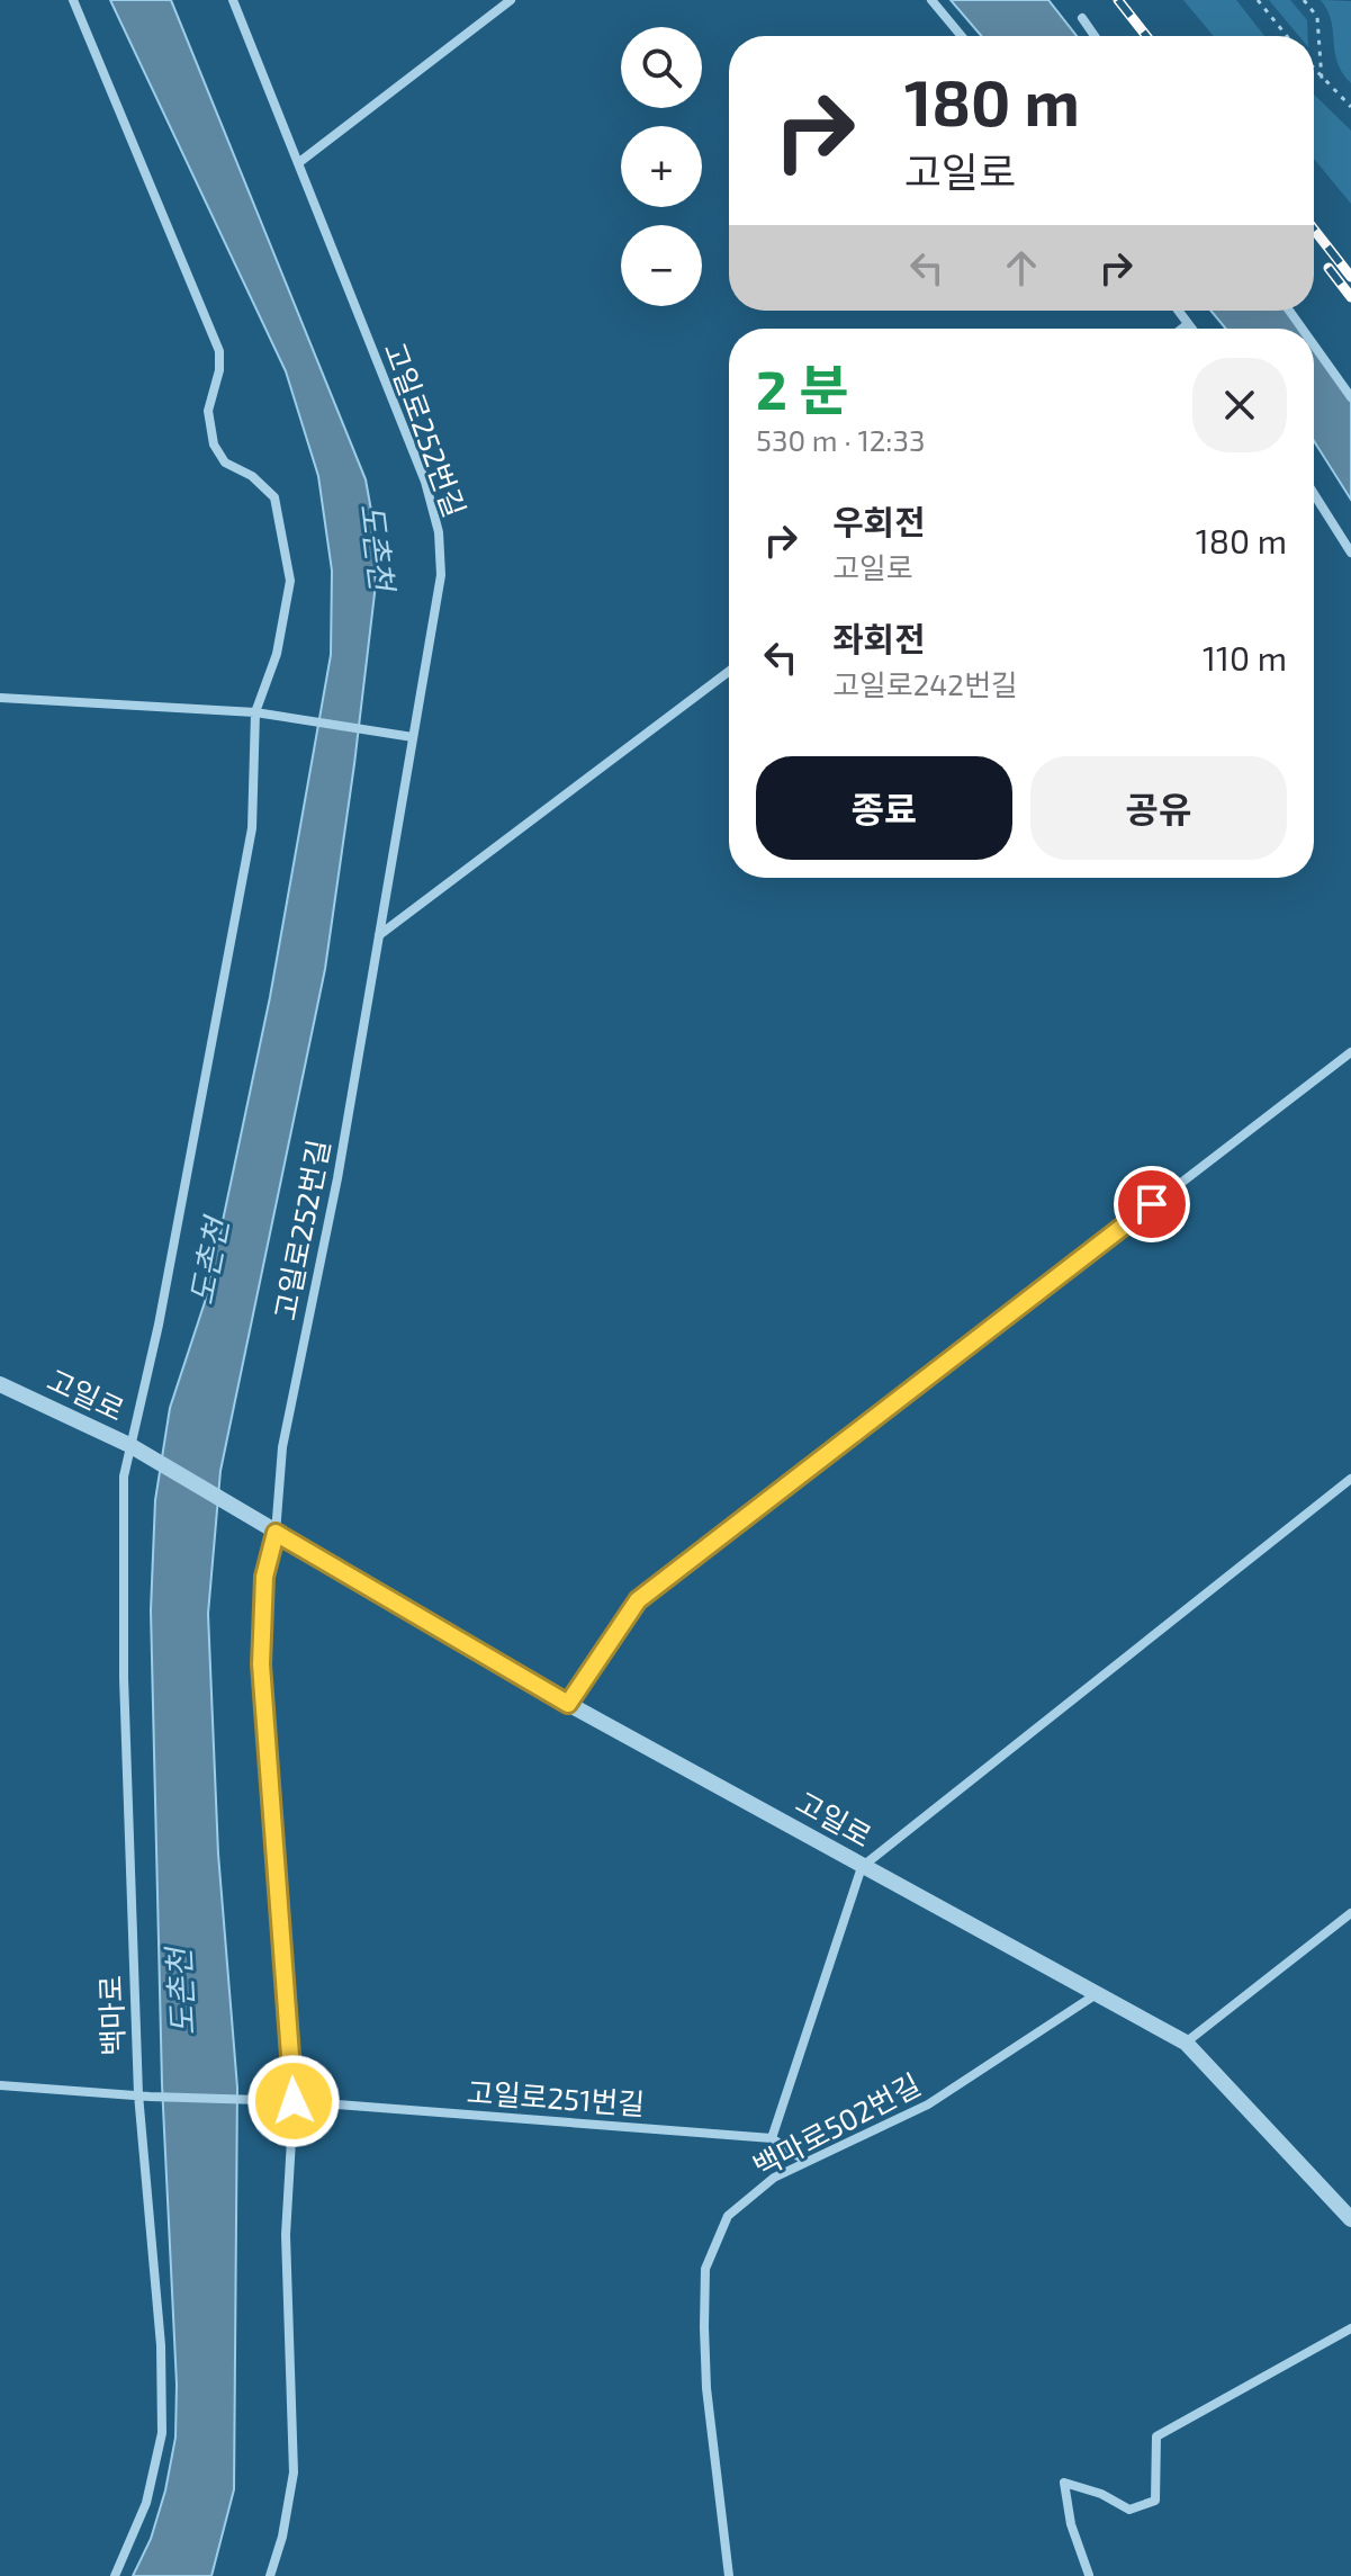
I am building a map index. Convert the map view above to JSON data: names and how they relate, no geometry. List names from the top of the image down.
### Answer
{
  "streets": {
    "street": [
      "고일로252번길",
      "고일로",
      "백마로",
      "고일로251번길",
      "백마로502번길"
    ]
  },
  "crossings": [
    ["고일로252번길", "고일로"],
    ["고일로", "백마로"],
    ["고일로", "백마로502번길"],
    ["백마로", "고일로251번길"],
    ["고일로251번길", "백마로502번길"]
  ],
  "water": ["도촌천"],
  "page": {
    "map_buttons": ["+", "−"],
    "turn": ["180 m", "고일로"],
    "heading": ["2 분", "530 m · 12:33"],
    "list": [
      {
        "name": "우회전",
        "note": "고일로",
        "value": "180 m"
      },
      {
        "name": "좌회전",
        "note": "고일로242번길",
        "value": "110 m"
      }
    ],
    "buttons": ["종료", "공유"]
  }
}
